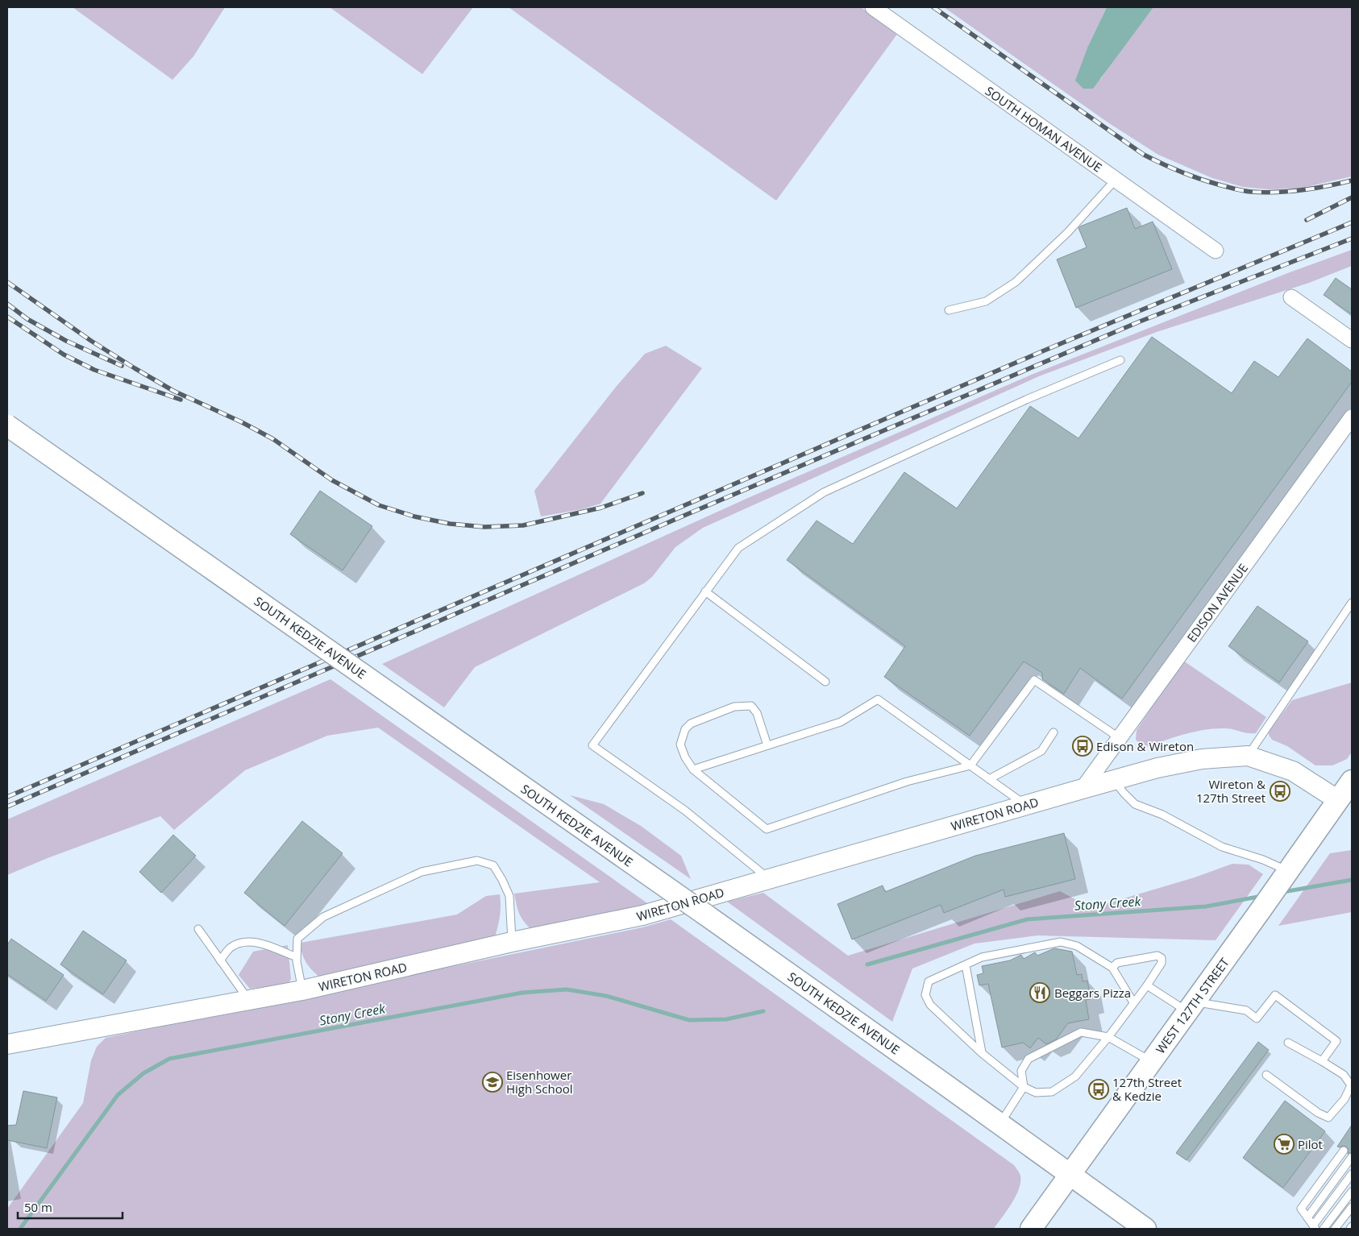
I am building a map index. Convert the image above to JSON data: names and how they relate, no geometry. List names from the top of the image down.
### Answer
{
  "streets": {
    "main road": ["SOUTH KEDZIE AVENUE", "WEST 127TH STREET"],
    "street": ["SOUTH HOMAN AVENUE", "EDISON AVENUE", "WIRETON ROAD"]
  },
  "crossings": [
    ["EDISON AVENUE", "WIRETON ROAD"],
    ["SOUTH KEDZIE AVENUE", "WEST 127TH STREET"],
    ["WIRETON ROAD", "WEST 127TH STREET"]
  ],
  "water": ["Stony Creek"],
  "places": {
    "bus stop": ["Edison & Wireton", "Wireton & 127th Street", "127th Street & Kedzie"],
    "restaurant": ["Beggars Pizza"],
    "school or university": ["Eisenhower High School"],
    "supermarket": ["Pilot"]
  },
  "scale_bar": "50 m"
}
